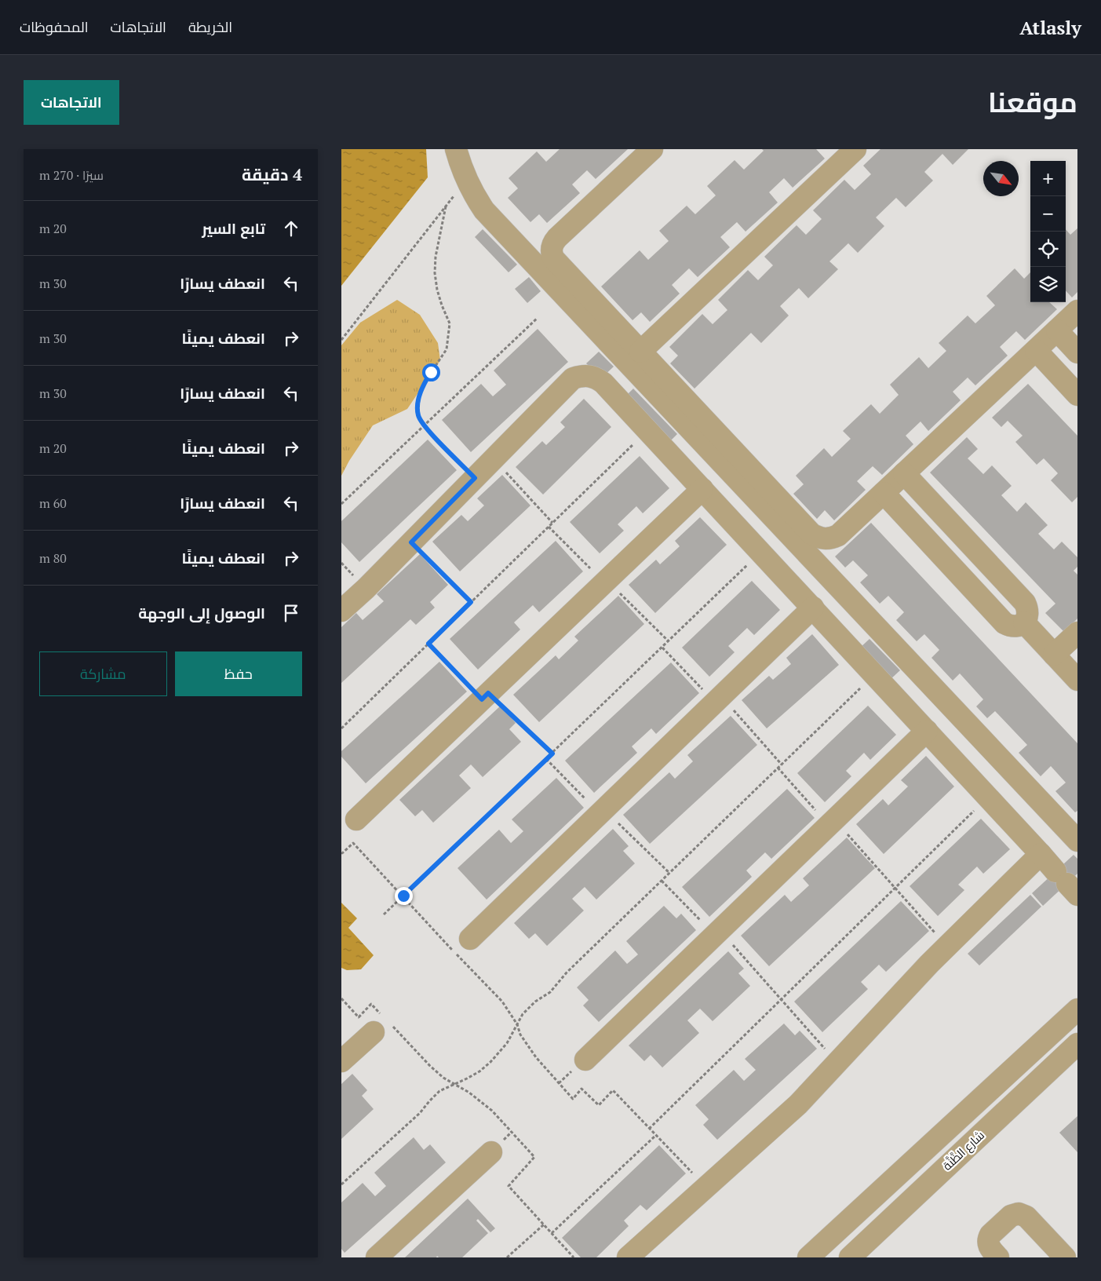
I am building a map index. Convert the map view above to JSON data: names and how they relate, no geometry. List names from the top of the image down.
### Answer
{
  "streets": {
    "street": ["شارع الظَّنَّة"]
  },
  "north": "bottom right",
  "page": {
    "header": "Atlasly",
    "nav": ["الخريطة", "الاتجاهات", "المحفوظات"],
    "title": "موقعنا",
    "buttons": [
      "الاتجاهات",
      ["حفظ", "مشاركة"]
    ],
    "heading": ["4 دقيقة", "سيرًا · 270 m"],
    "map_buttons": ["+", "−"],
    "list": [
      ["تابع السير", "20 m"],
      ["انعطف يسارًا", "30 m"],
      ["انعطف يمينًا", "30 m"],
      ["انعطف يسارًا", "30 m"],
      ["انعطف يمينًا", "20 m"],
      ["انعطف يسارًا", "60 m"],
      ["انعطف يمينًا", "80 m"],
      "الوصول إلى الوجهة"
    ]
  }
}
